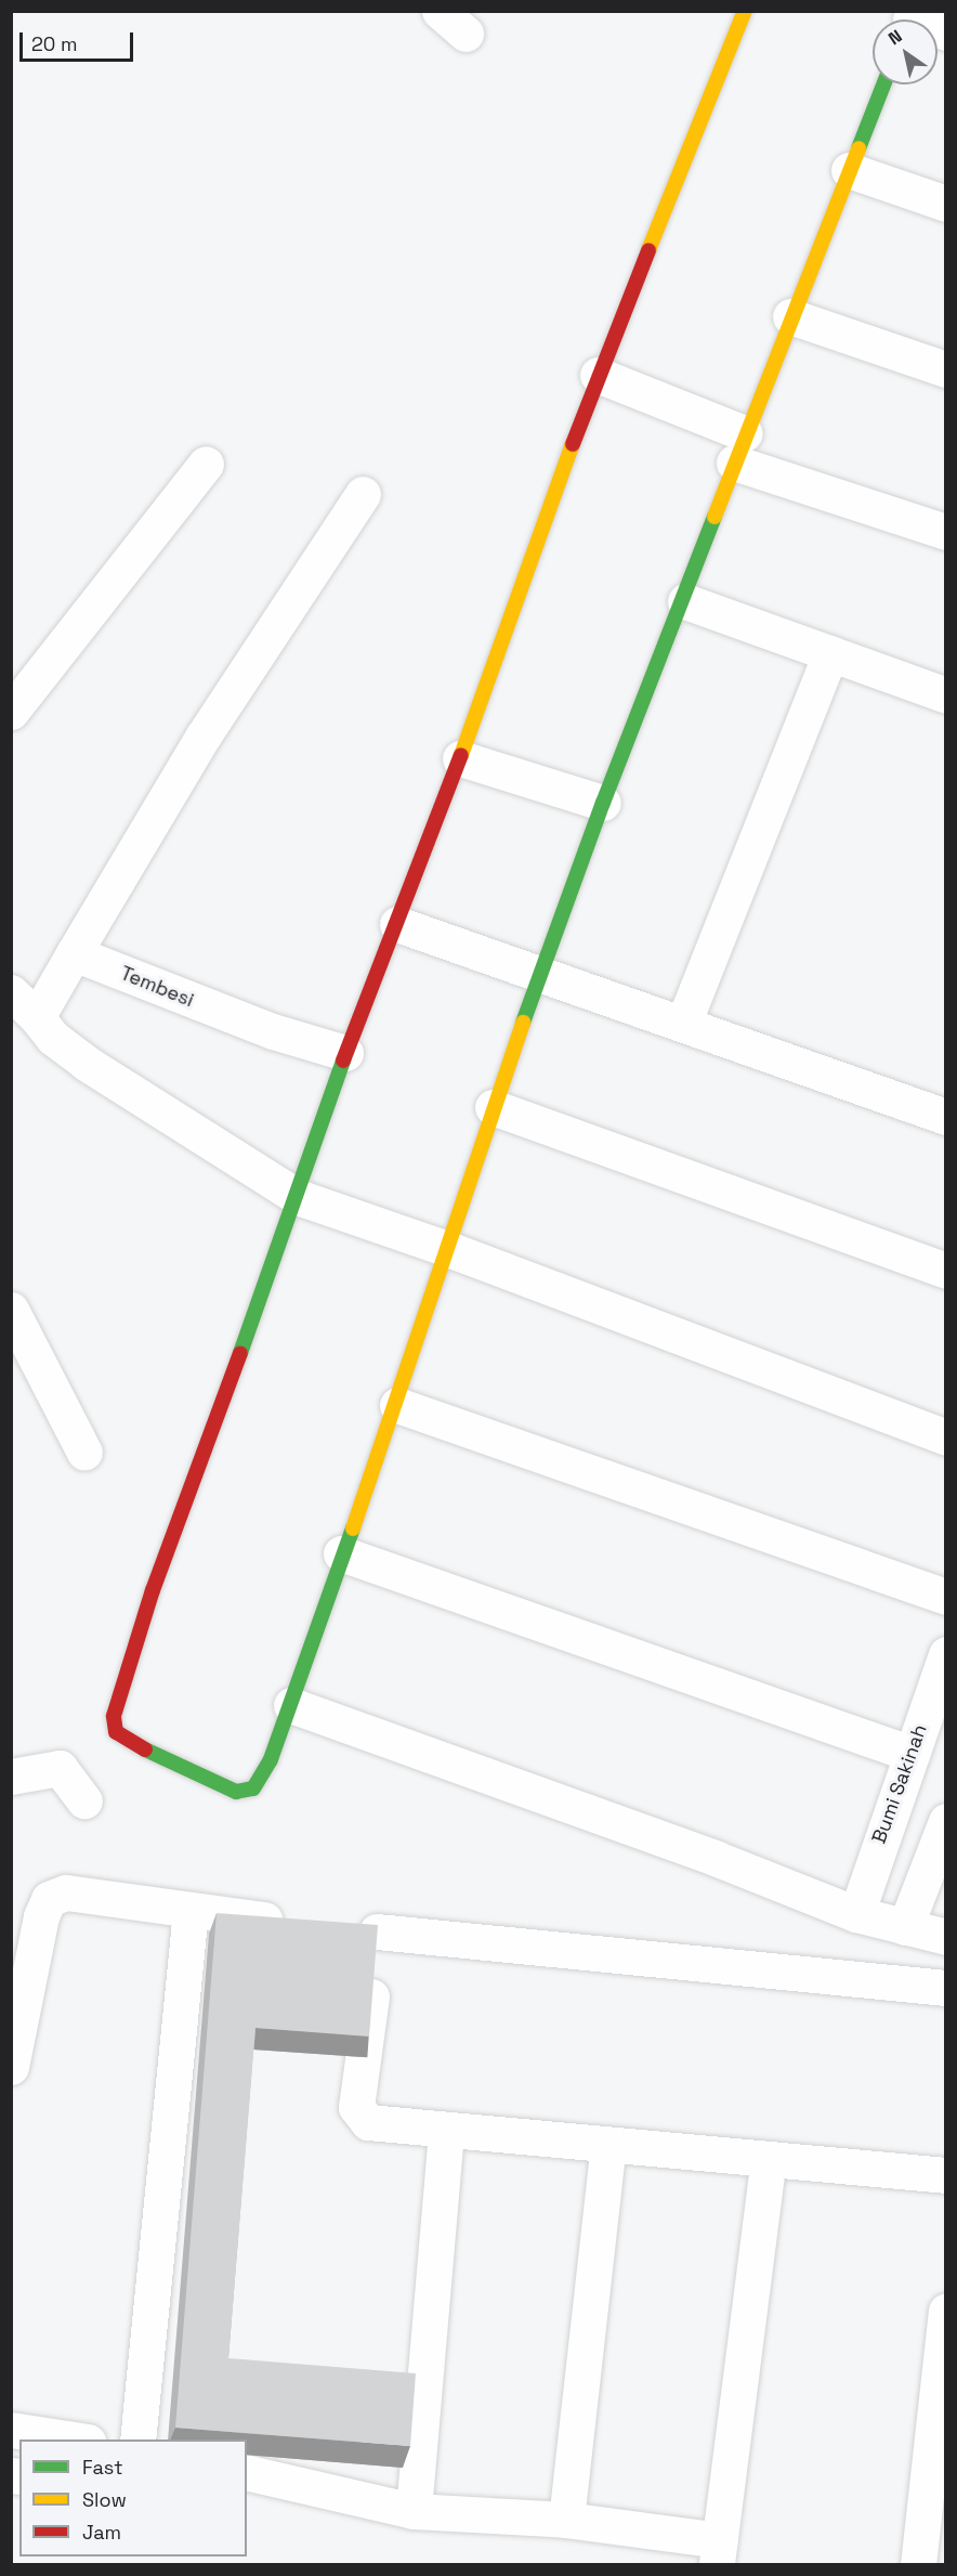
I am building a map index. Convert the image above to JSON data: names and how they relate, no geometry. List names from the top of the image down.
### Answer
{
  "streets": {
    "street": ["Tembesi", "Bumi Sakinah"]
  },
  "legend": ["Fast", "Slow", "Jam"],
  "scale_bar": "20 m",
  "north": "top left"
}
